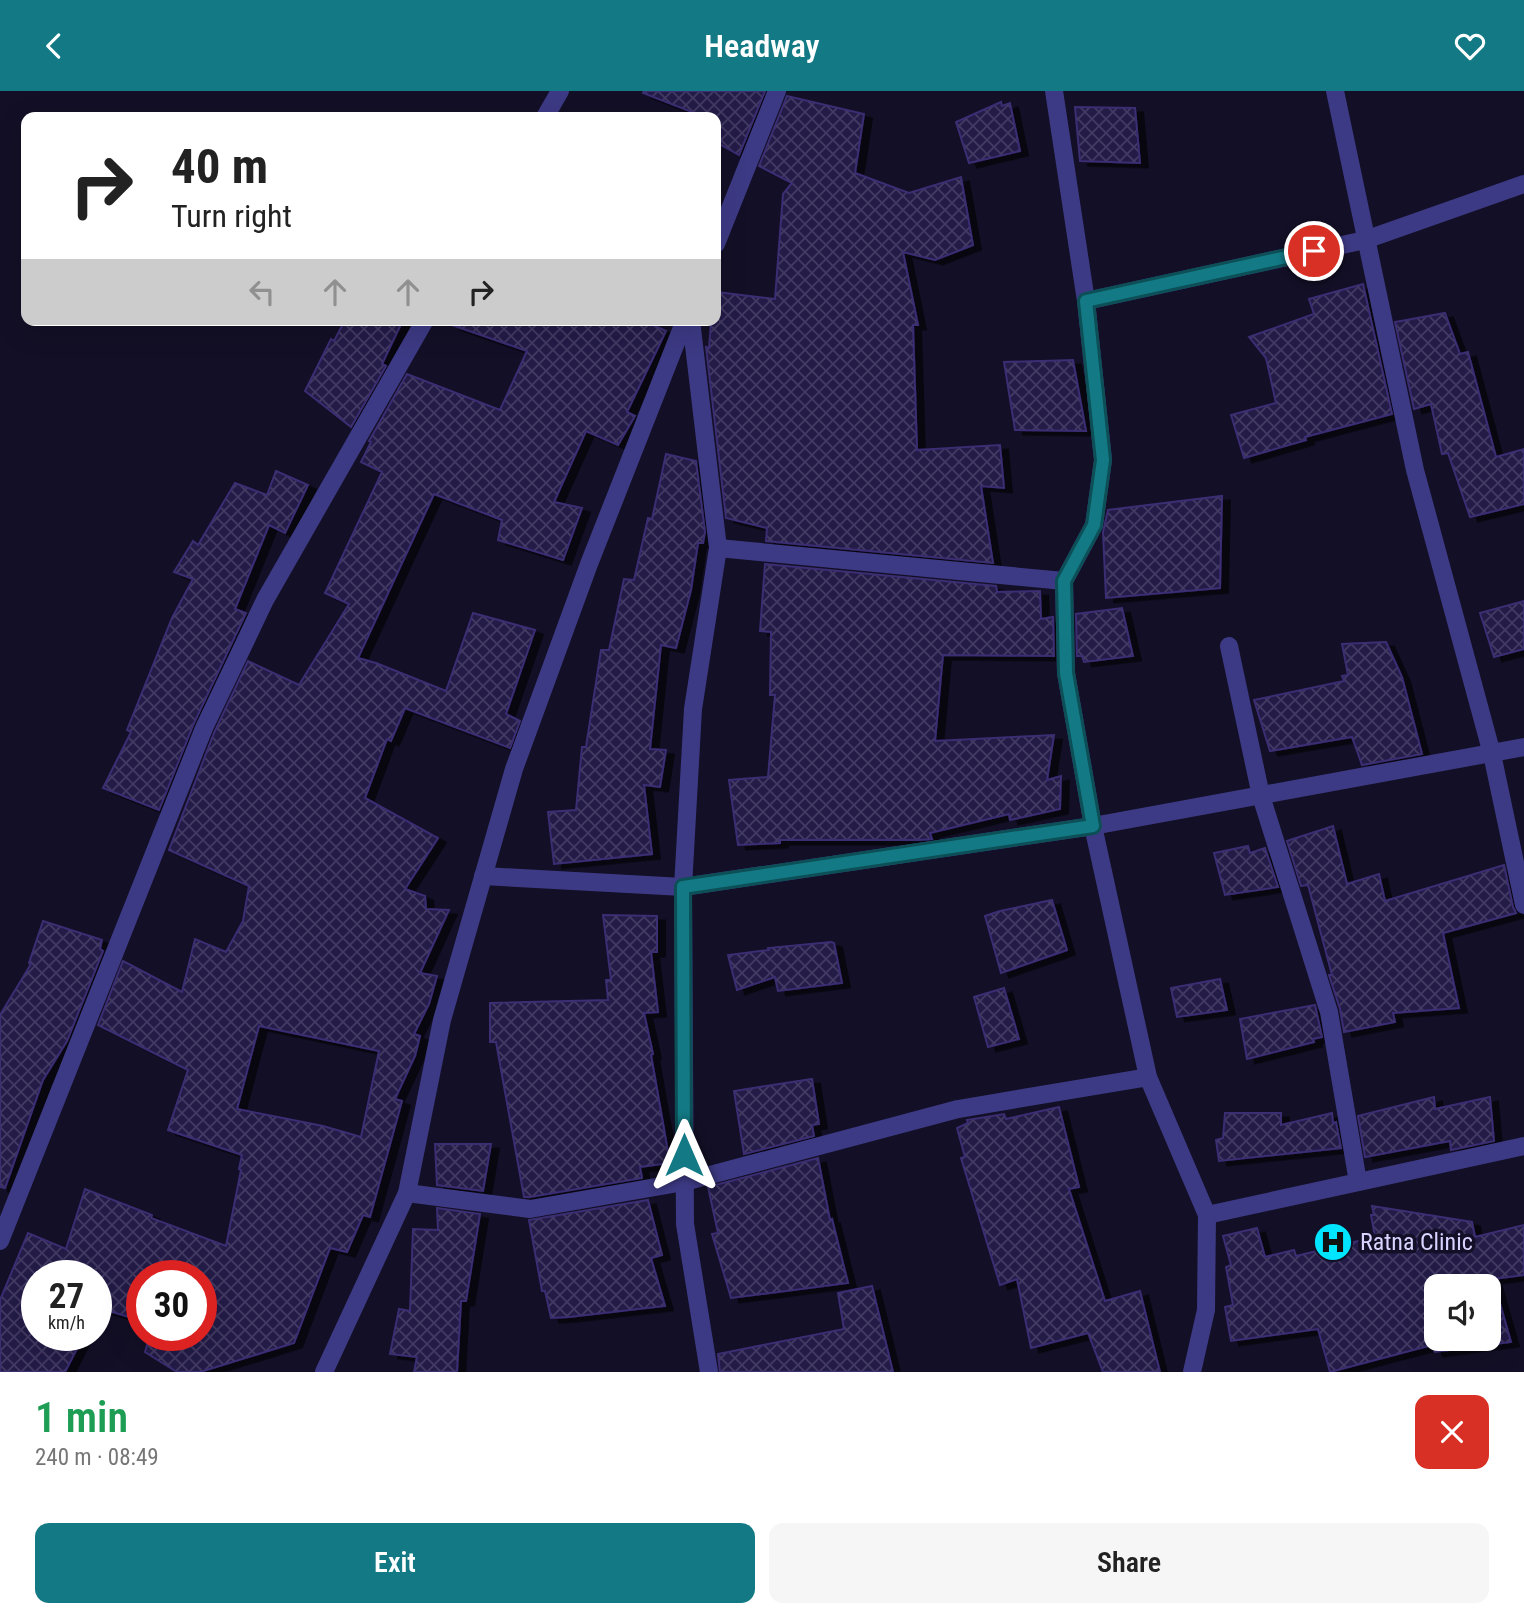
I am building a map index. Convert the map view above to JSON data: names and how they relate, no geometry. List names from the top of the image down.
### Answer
{
  "places": {
    "hospital": ["Ratna Clinic"]
  },
  "page": {
    "header": "Headway",
    "turn": ["40 m", "Turn right"],
    "speed": "27 km/h",
    "limit": "30",
    "heading": ["1 min", "240 m · 08:49"],
    "buttons": ["Exit", "Share"]
  }
}
